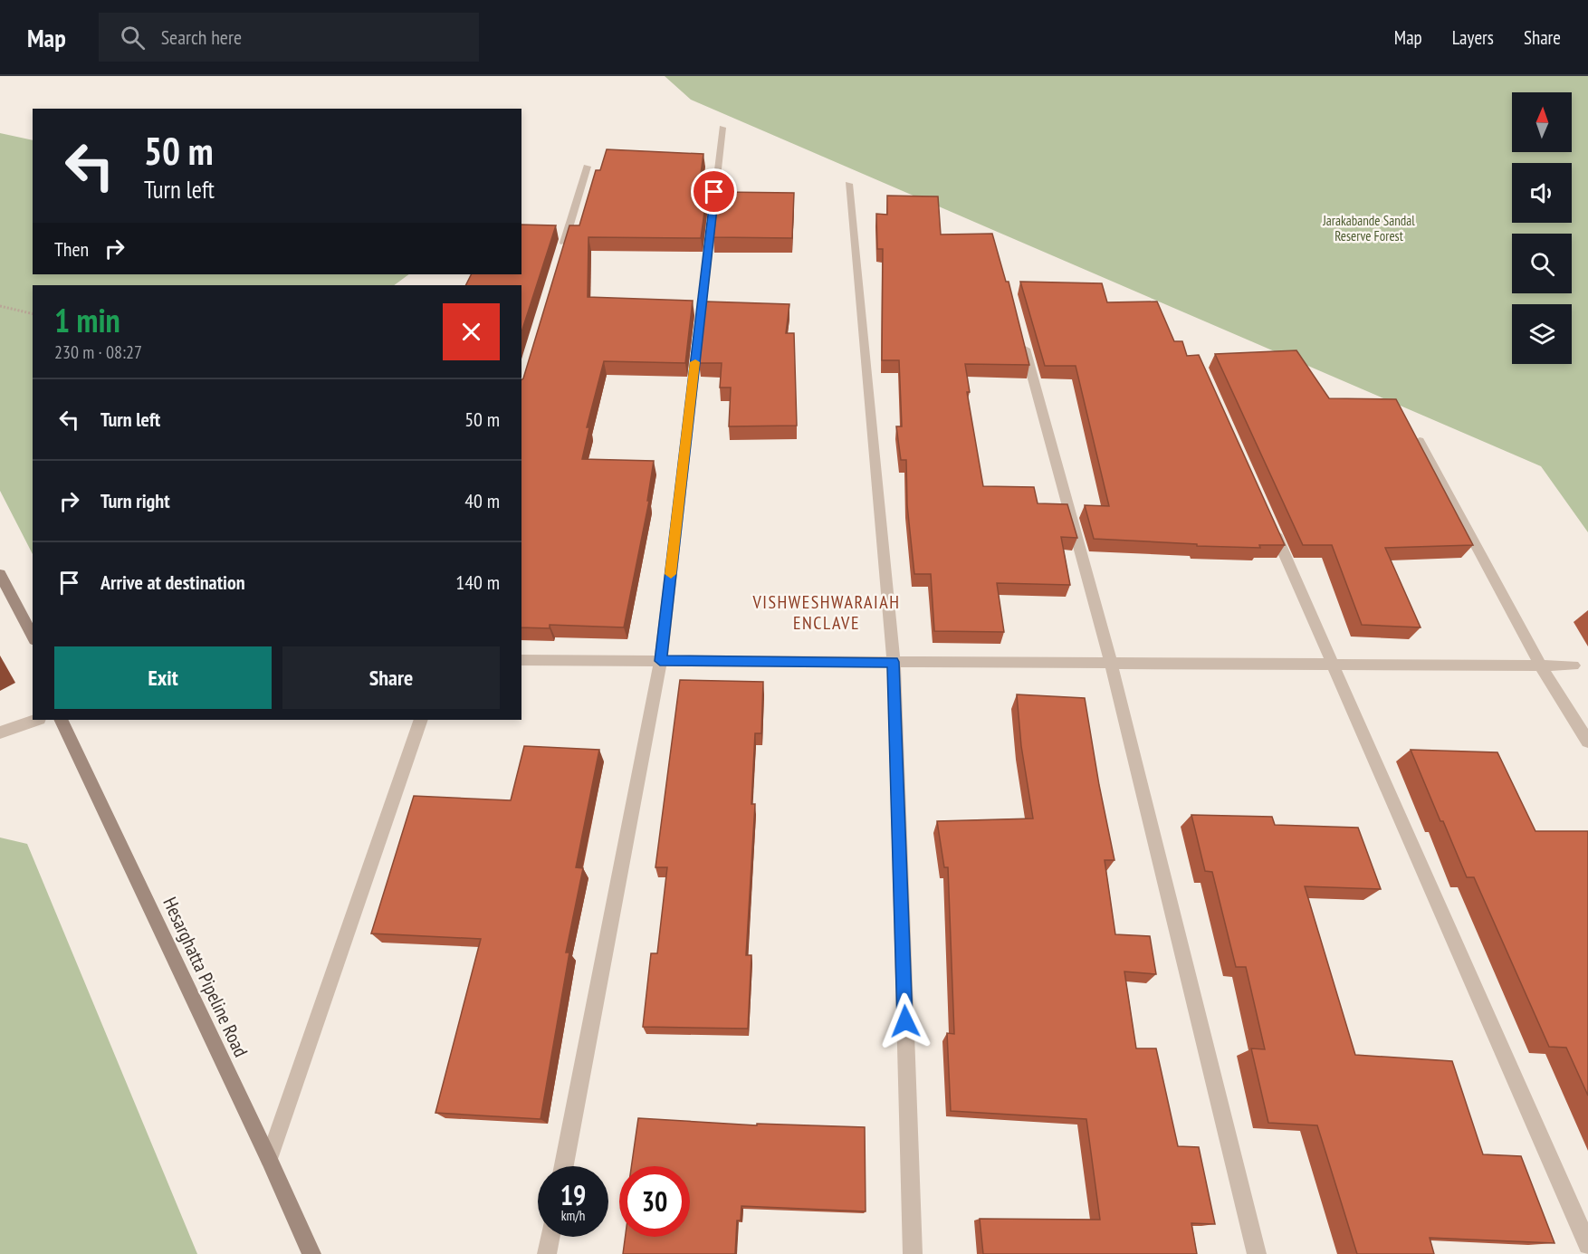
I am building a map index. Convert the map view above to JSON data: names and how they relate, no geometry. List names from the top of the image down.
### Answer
{
  "streets": {
    "main road": ["Hesarghatta Pipeline Road"]
  },
  "districts": ["VISHWESHWARAIAH ENCLAVE"],
  "parks": ["Jarakabande Sandal Reserve Forest"],
  "north": "top",
  "page": {
    "header": "Map",
    "search": "Search here",
    "nav": ["Map", "Layers", "Share"],
    "turn": ["50 m", "Turn left"],
    "then": "Then",
    "heading": ["1 min", "230 m · 08:27"],
    "list": [
      {
        "name": "Turn left",
        "value": "50 m"
      },
      {
        "name": "Turn right",
        "value": "40 m"
      },
      {
        "name": "Arrive at destination",
        "value": "140 m"
      }
    ],
    "buttons": ["Exit", "Share"],
    "speed": "19 km/h",
    "limit": "30"
  }
}
